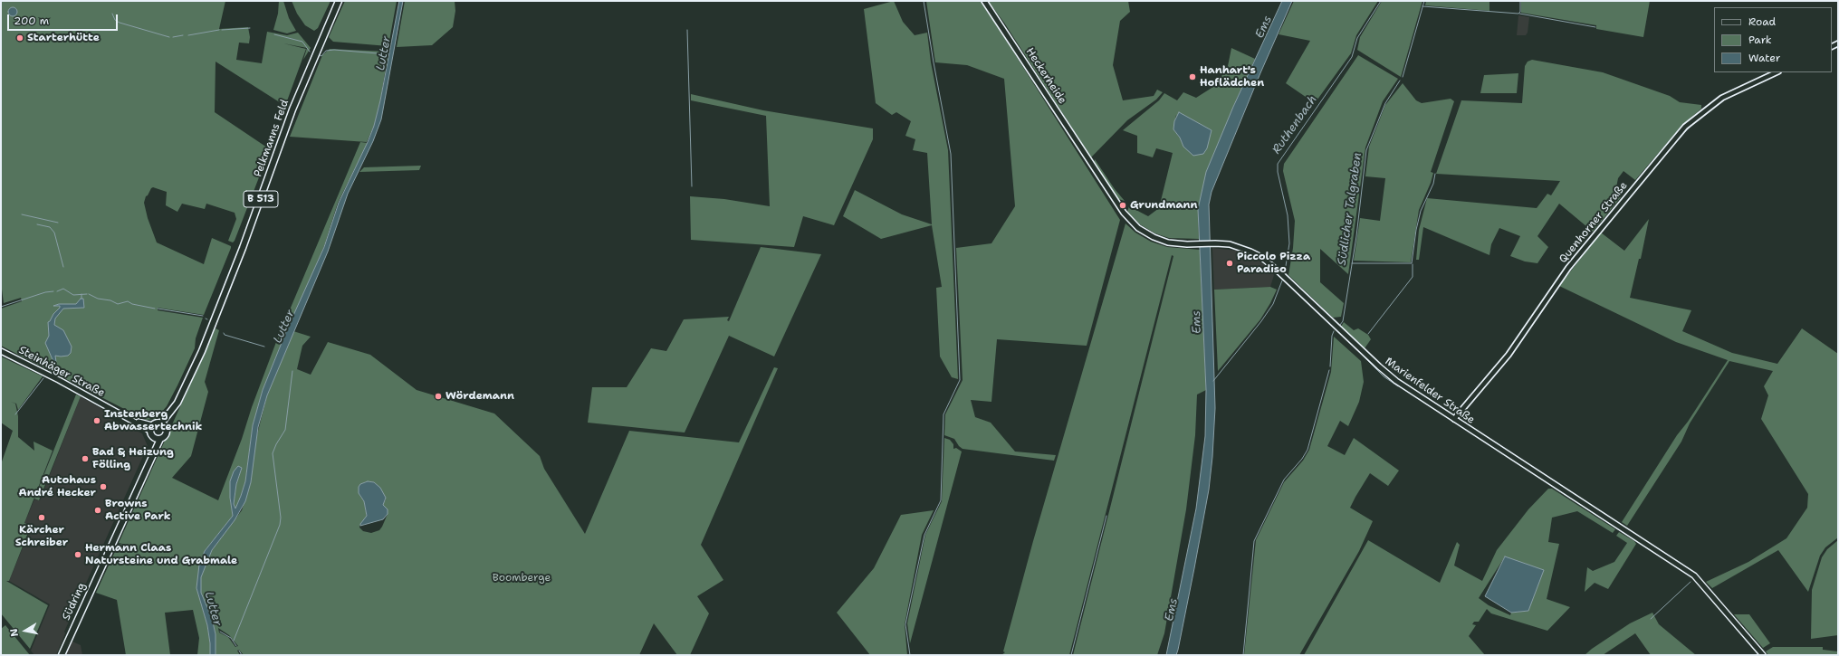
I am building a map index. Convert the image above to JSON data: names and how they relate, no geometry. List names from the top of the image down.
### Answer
{
  "streets": {
    "main road": [
      "Heckerheide",
      "Pelkmanns Feld",
      "B 513",
      "Steinhäger Straße",
      "Marienfelder Straße",
      "Südring"
    ],
    "street": ["Quenhorner Straße"]
  },
  "crossings": [
    ["Heckerheide", "Marienfelder Straße"],
    ["Pelkmanns Feld", "Südring"],
    ["Quenhorner Straße", "Marienfelder Straße"]
  ],
  "water": [
    "Ems",
    "Lutter",
    "Ruthenbach",
    "Südlicher Talgraben"
  ],
  "parks": ["Boomberge"],
  "places": [
    "Starterhütte",
    "Hanhart's Hoflädchen",
    "Grundmann",
    "Piccolo Pizza Paradiso",
    "Wördemann",
    "Instenberg Abwassertechnik",
    "Bad & Heizung Fölling",
    "Autohaus André Hecker",
    "Browns Active Park",
    "Kärcher Schreiber",
    "Hermann Claas Natursteine und Grabmale"
  ],
  "legend": ["Road", "Park", "Water"],
  "scale_bar": "200 m",
  "north": "left"
}
